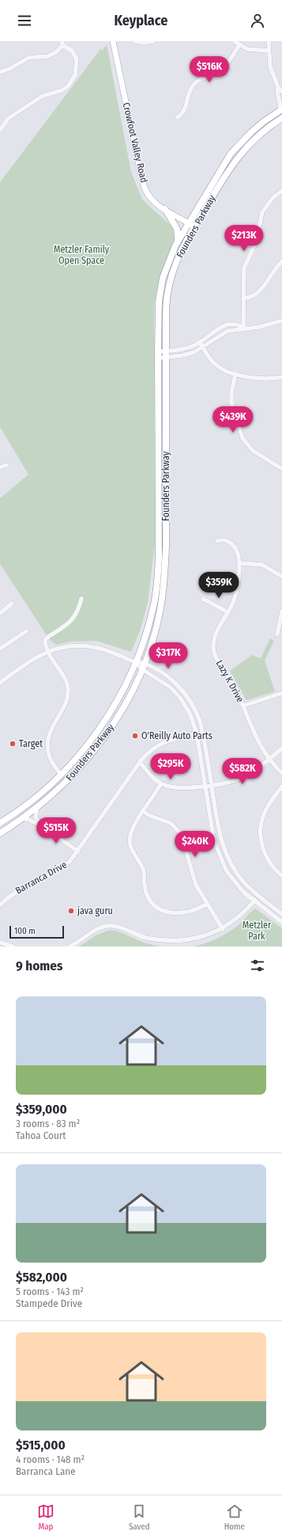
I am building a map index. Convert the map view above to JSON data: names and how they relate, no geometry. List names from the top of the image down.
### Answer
{
  "streets": {
    "highway": ["Founders Parkway"],
    "main road": ["Crowfoot Valley Road"],
    "street": ["Lazy K Drive", "Barranca Drive"]
  },
  "crossings": [
    ["Crowfoot Valley Road", "Founders Parkway"]
  ],
  "parks": ["Metzler Family Open Space", "Metzler Park"],
  "places": ["O'Reilly Auto Parts", "Target", "java guru"],
  "scale_bar": "100 m",
  "page": {
    "header": "Keyplace",
    "price": [
      "$516K",
      "$213K",
      "$439K",
      "$359K",
      "$317K",
      "$295K",
      "$582K",
      "$515K",
      "$240K"
    ],
    "scale": "100 m",
    "heading": "9 homes",
    "list": [
      {
        "name": "$359,000",
        "note": "3 rooms · 83 m² · Tahoa Court"
      },
      {
        "name": "$582,000",
        "note": "5 rooms · 143 m² · Stampede Drive"
      },
      {
        "name": "$515,000",
        "note": "4 rooms · 148 m² · Barranca Lane"
      }
    ],
    "tabs": ["Map", "Saved", "Home"]
  }
}
